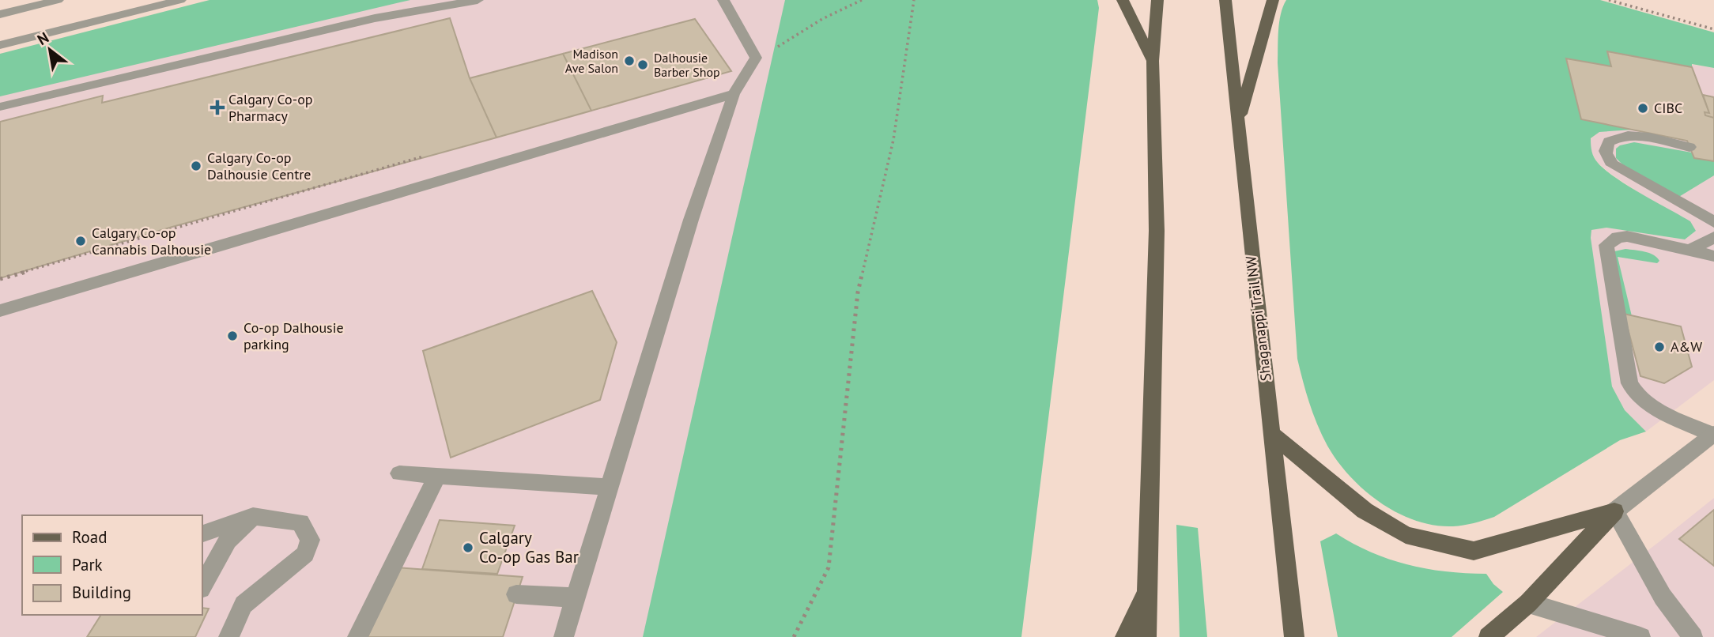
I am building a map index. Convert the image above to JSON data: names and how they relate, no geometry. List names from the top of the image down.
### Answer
{
  "streets": {
    "main road": ["Shaganappi Trail NW"]
  },
  "places": {
    "other": [
      "Madison Ave Salon",
      "Dalhousie Barber Shop",
      "CIBC",
      "Calgary Co-op Dalhousie Centre",
      "Calgary Co-op Cannabis Dalhousie",
      "Co-op Dalhousie parking",
      "A&W",
      "Calgary Co-op Gas Bar"
    ],
    "health": ["Calgary Co-op Pharmacy"]
  },
  "legend": ["Road", "Park", "Building"],
  "north": "top left"
}
